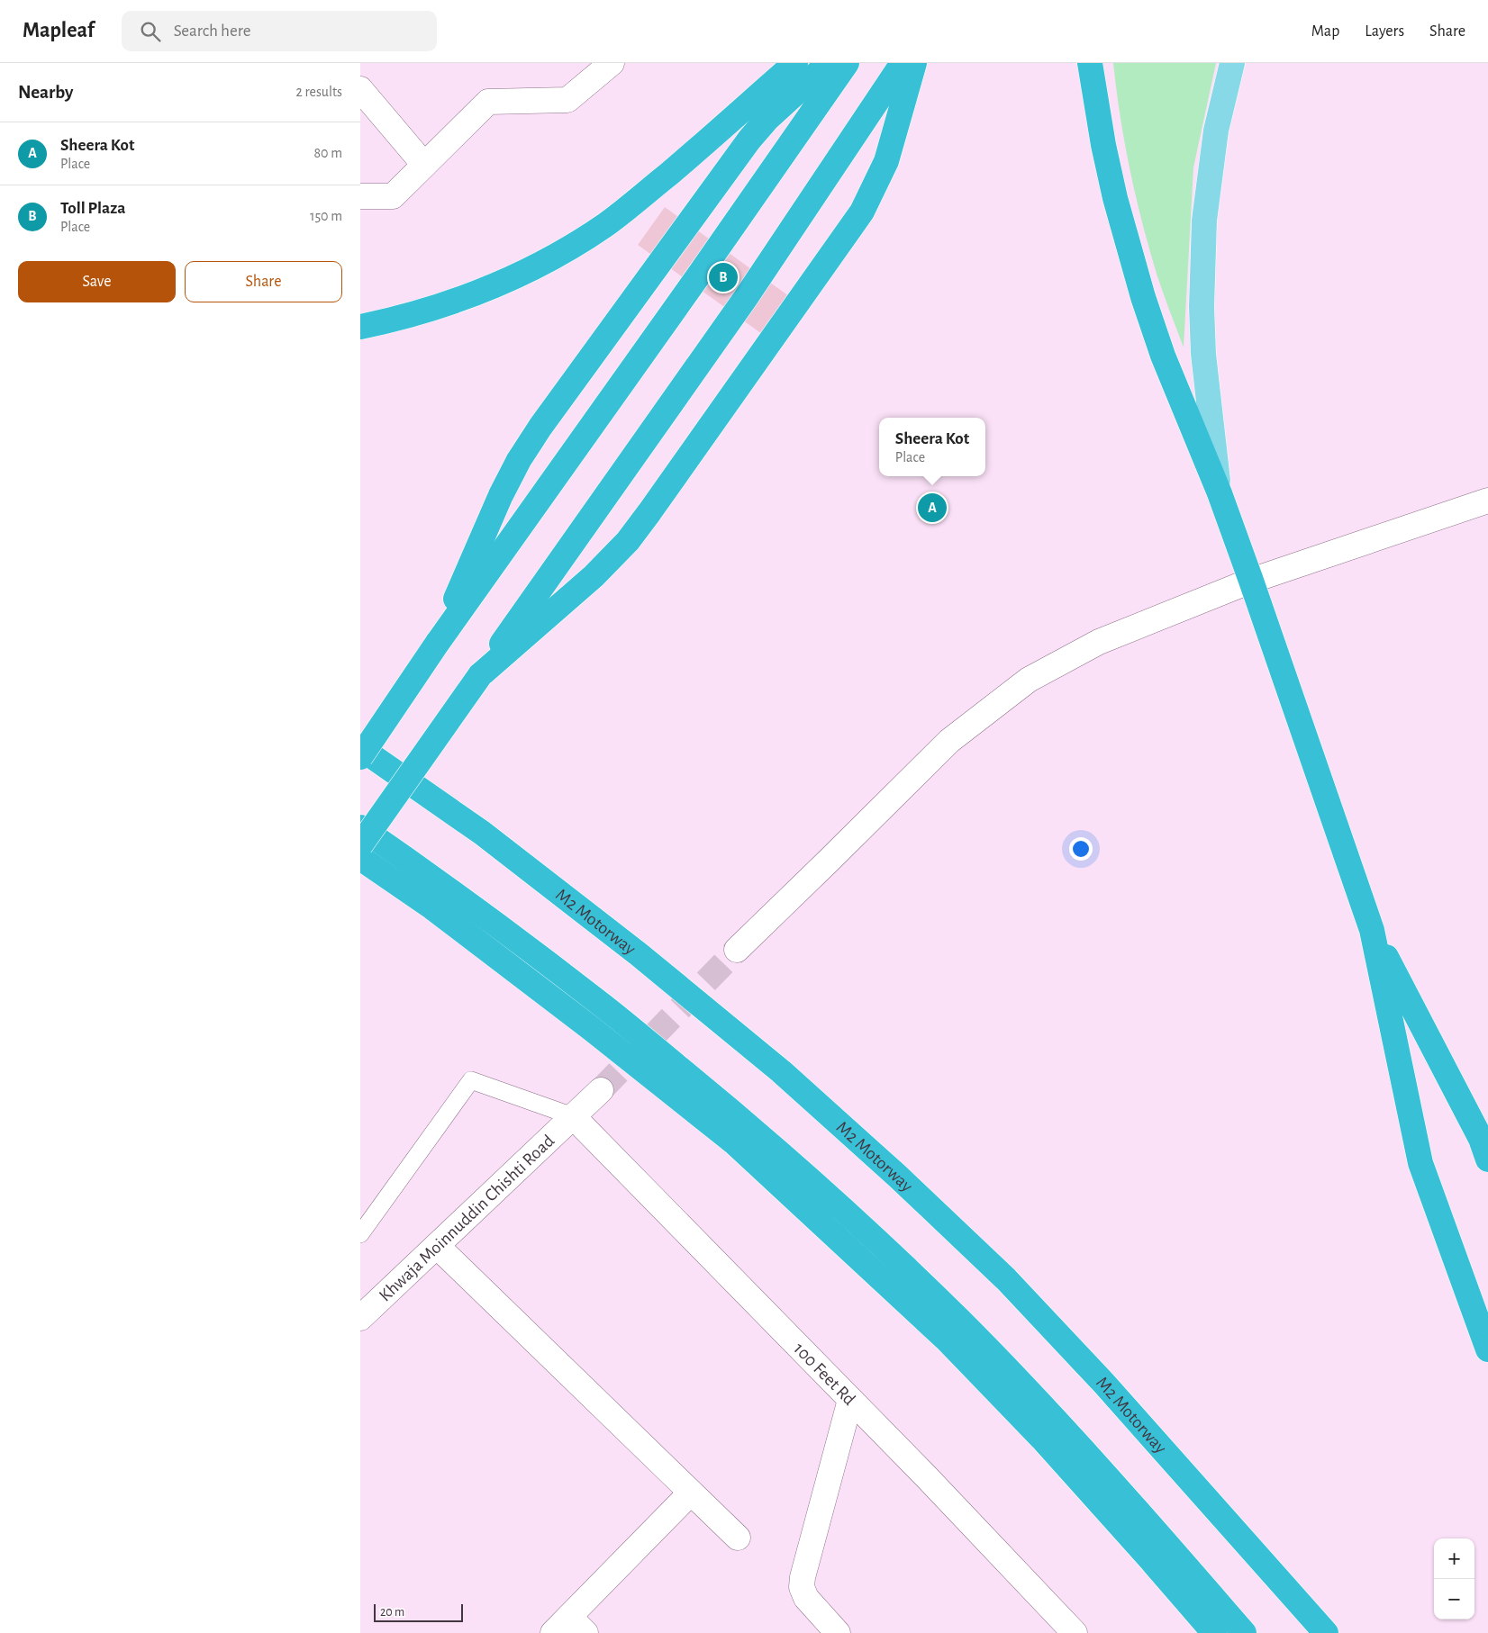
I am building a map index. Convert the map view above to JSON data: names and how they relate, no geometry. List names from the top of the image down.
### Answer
{
  "streets": {
    "highway": ["M2 Motorway"],
    "street": ["Khwaja Moinnuddin Chishti Road", "100 Feet Rd"]
  },
  "crossings": [
    ["Khwaja Moinnuddin Chishti Road", "100 Feet Rd"]
  ],
  "scale_bar": "20 m",
  "page": {
    "header": "Mapleaf",
    "search": "Search here",
    "nav": ["Map", "Layers", "Share"],
    "heading": ["Nearby", "2 results"],
    "list": [
      {
        "mark": "A",
        "name": "Sheera Kot",
        "note": "Place",
        "value": "80 m"
      },
      {
        "mark": "B",
        "name": "Toll Plaza",
        "note": "Place",
        "value": "150 m"
      }
    ],
    "buttons": ["Save", "Share"],
    "pins": ["B", "A"],
    "popup": ["Sheera Kot", "Place"],
    "map_buttons": ["+", "−"],
    "scale": "20 m"
  }
}
